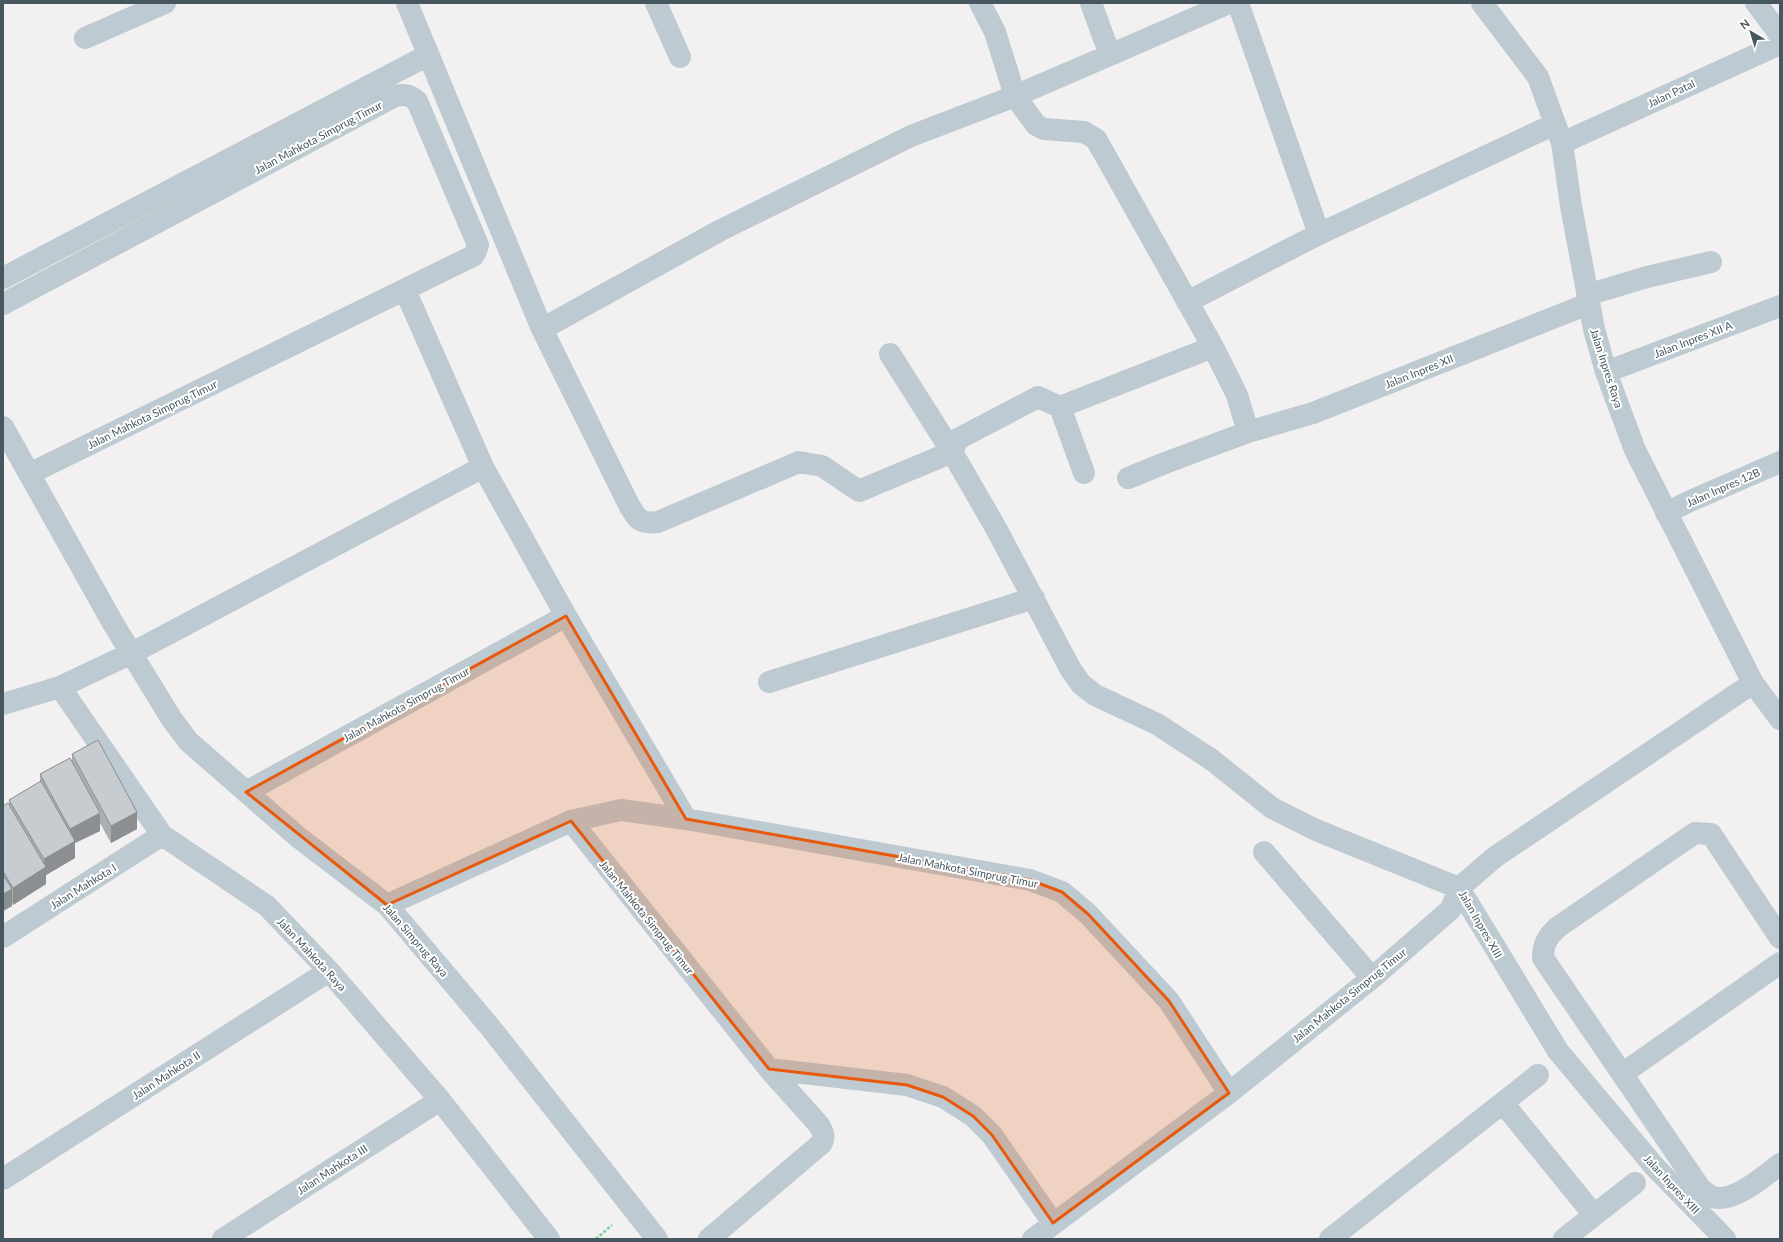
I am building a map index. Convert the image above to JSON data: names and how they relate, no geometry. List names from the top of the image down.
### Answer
{
  "streets": {
    "street": [
      "Jalan Patal",
      "Jalan Mahkota Simprug Timur",
      "Jalan Inpres XII A",
      "Jalan Inpres Raya",
      "Jalan Inpres XII",
      "Jalan Inpres 12B",
      "Jalan Mahkota I",
      "Jalan Inpres XIII",
      "Jalan Simprug Raya",
      "Jalan Mahkota Raya",
      "Jalan Mahkota II",
      "Jalan Mahkota III"
    ]
  },
  "crossings": [
    ["Jalan Patal", "Jalan Inpres Raya"],
    ["Jalan Mahkota Simprug Timur", "Jalan Inpres XIII"],
    ["Jalan Mahkota Simprug Timur", "Jalan Simprug Raya"],
    ["Jalan Inpres XII A", "Jalan Inpres Raya"],
    ["Jalan Inpres Raya", "Jalan Inpres XII"],
    ["Jalan Inpres Raya", "Jalan Inpres 12B"],
    ["Jalan Inpres Raya", "Jalan Inpres XIII"],
    ["Jalan Mahkota I", "Jalan Mahkota Raya"],
    ["Jalan Mahkota Raya", "Jalan Mahkota II"],
    ["Jalan Mahkota Raya", "Jalan Mahkota III"]
  ],
  "north": "top left"
}
